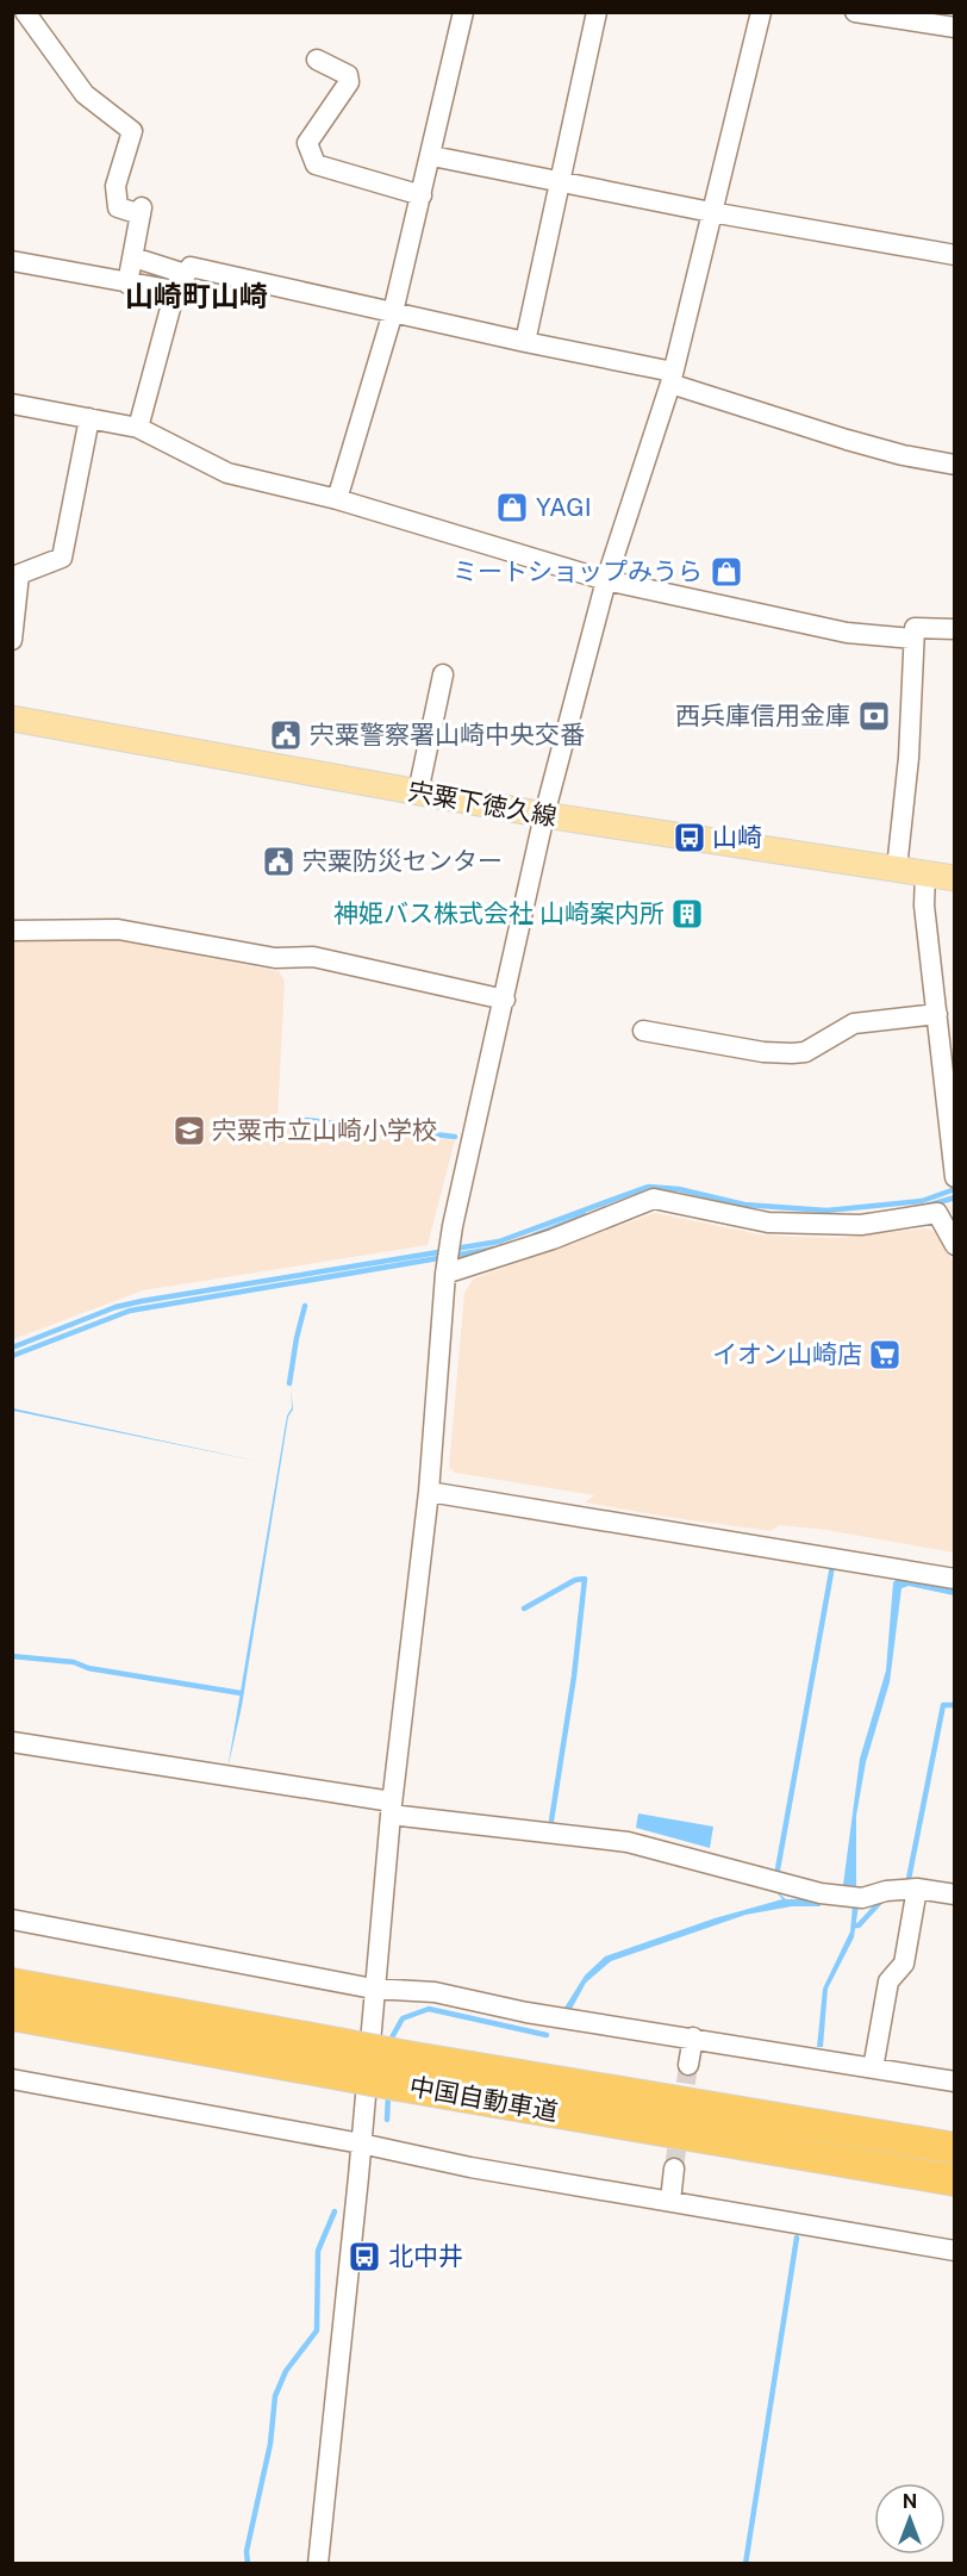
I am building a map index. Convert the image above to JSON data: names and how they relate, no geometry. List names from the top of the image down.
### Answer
{
  "streets": {
    "highway": ["中国自動車道"],
    "main road": ["宍粟下徳久線"]
  },
  "districts": ["山崎町山崎"],
  "places": {
    "shop": ["YAGI", "ミートショップみうら"],
    "bank": ["西兵庫信用金庫"],
    "public building": ["宍粟警察署山崎中央交番", "宍粟防災センター"],
    "bus stop": ["山崎", "北中井"],
    "building": ["神姫バス株式会社 山崎案内所"],
    "school or university": ["宍粟市立山崎小学校"],
    "supermarket": ["イオン山崎店"]
  },
  "north": "top"
}
